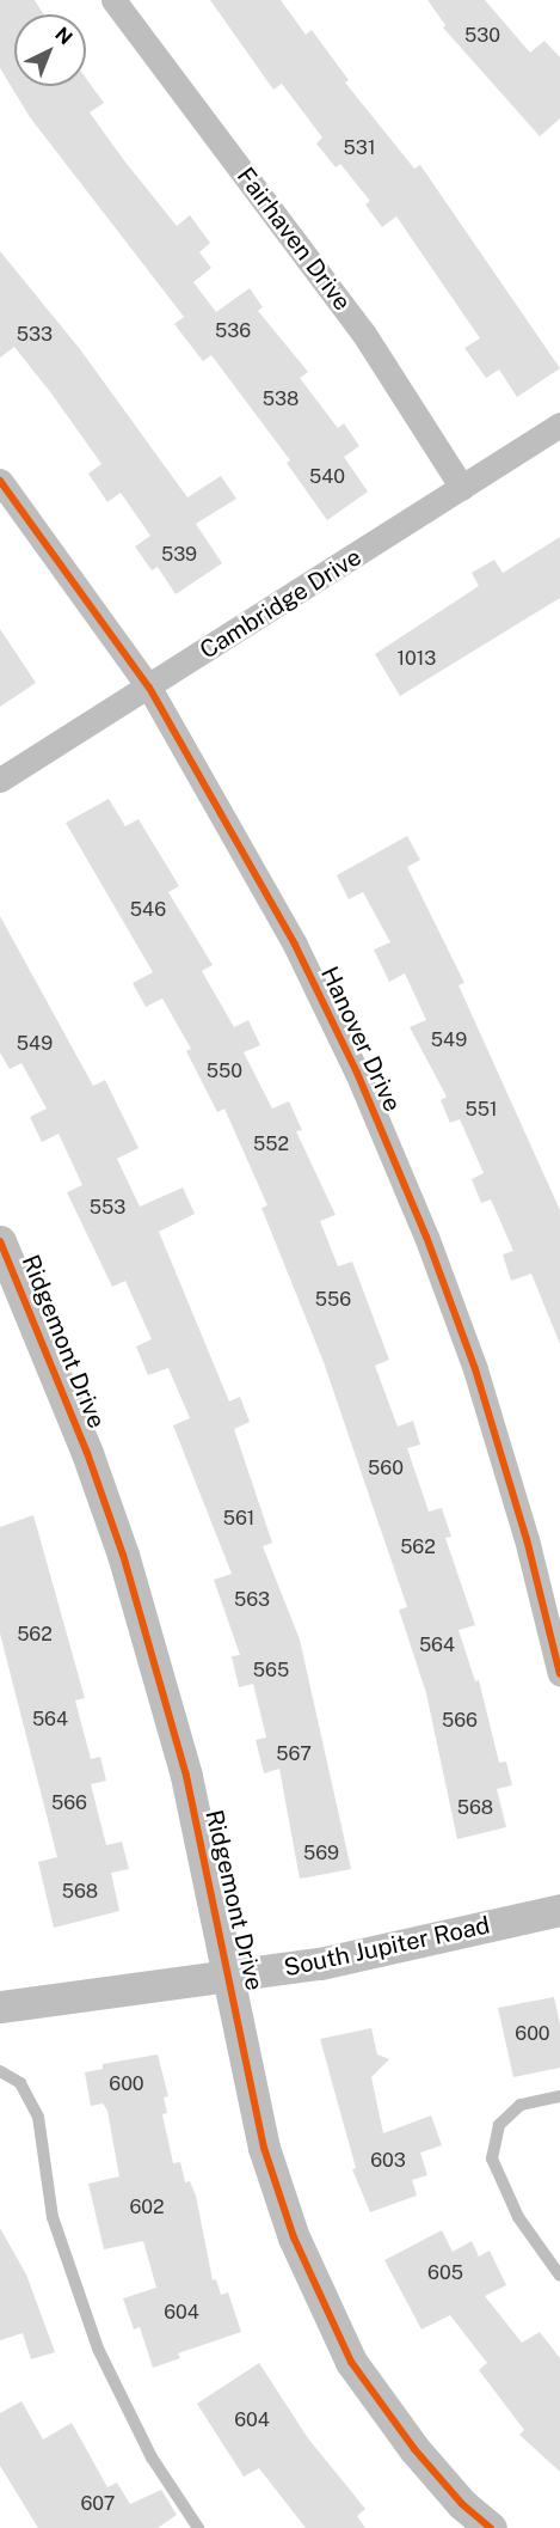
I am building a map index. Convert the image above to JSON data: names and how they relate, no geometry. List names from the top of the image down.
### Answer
{
  "streets": {
    "street": [
      "Fairhaven Drive",
      "Cambridge Drive",
      "Hanover Drive",
      "Ridgemont Drive",
      "South Jupiter Road"
    ]
  },
  "crossings": [
    ["Fairhaven Drive", "Cambridge Drive"],
    ["Cambridge Drive", "Hanover Drive"],
    ["Ridgemont Drive", "South Jupiter Road"]
  ],
  "house_numbers": [
    "530",
    "531",
    "536",
    "533",
    "538",
    "540",
    "539",
    "1013",
    "546",
    "549",
    "549",
    "550",
    "551",
    "552",
    "553",
    "556",
    "560",
    "561",
    "562",
    "563",
    "562",
    "564",
    "565",
    "564",
    "566",
    "567",
    "566",
    "568",
    "569",
    "568",
    "600",
    "600",
    "603",
    "602",
    "605",
    "604",
    "604",
    "607"
  ],
  "north": "top right"
}
